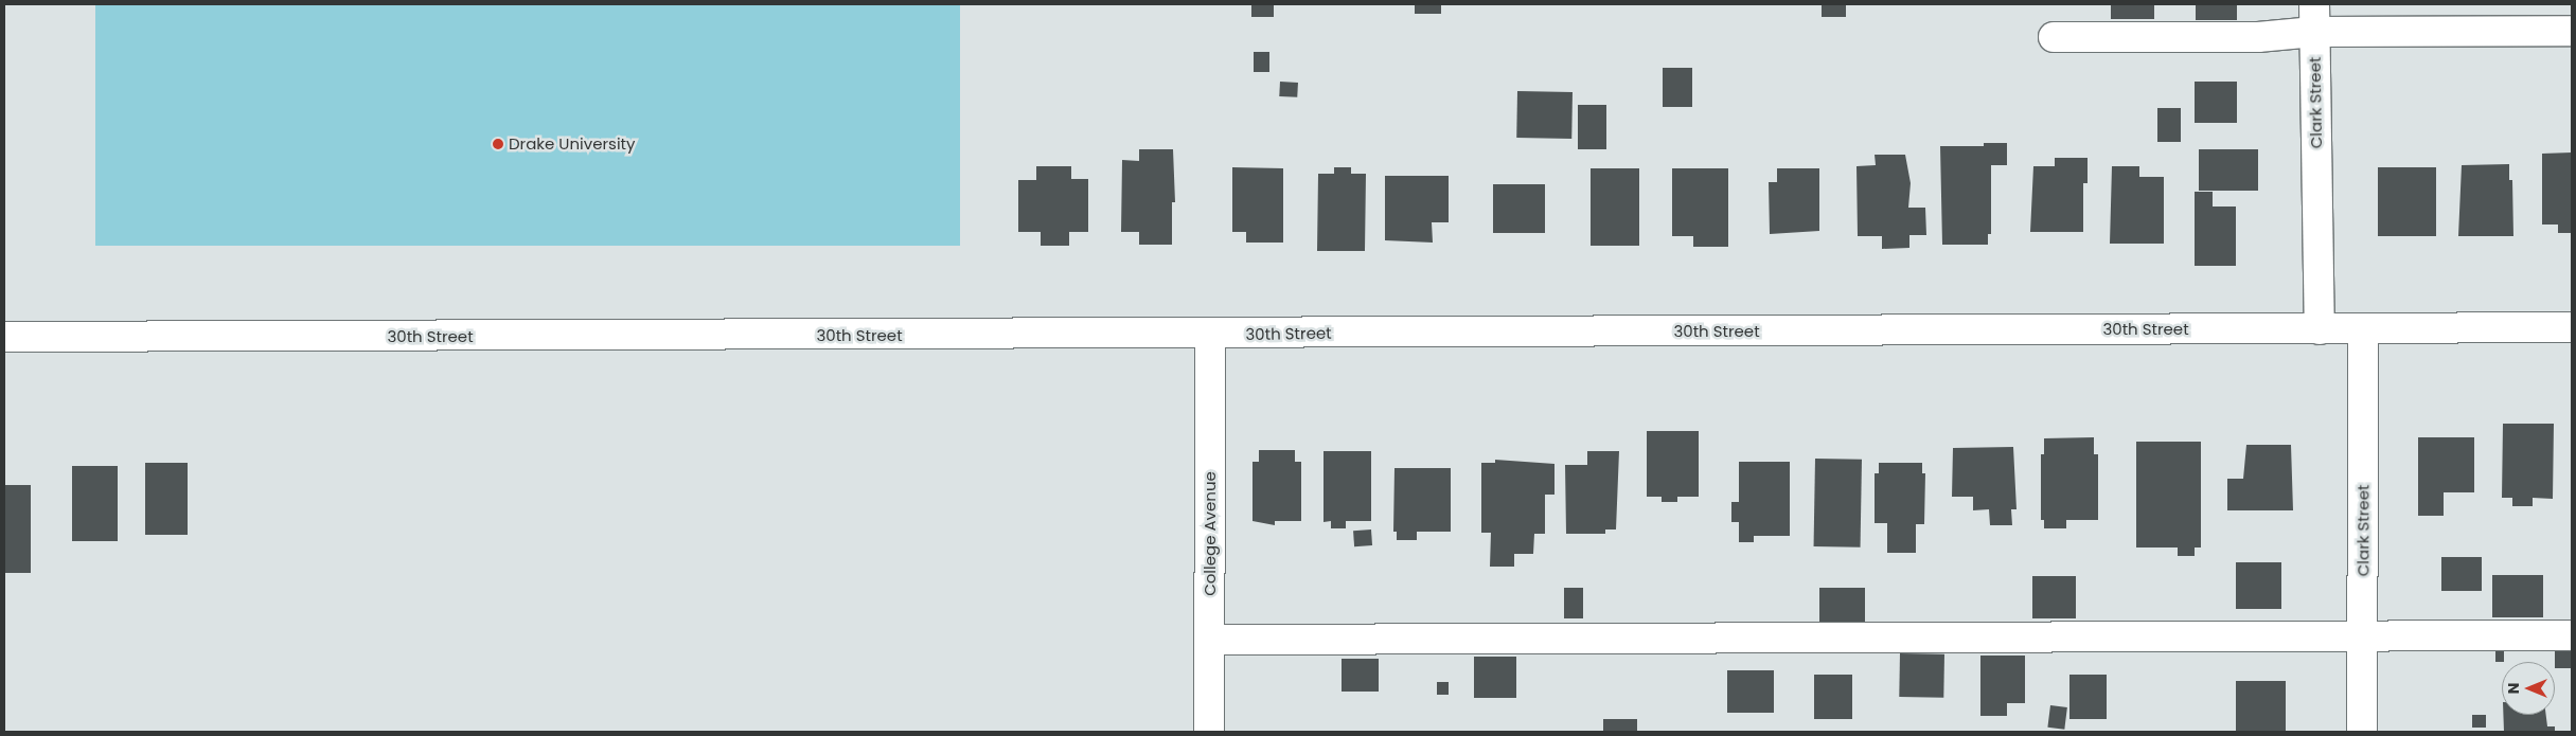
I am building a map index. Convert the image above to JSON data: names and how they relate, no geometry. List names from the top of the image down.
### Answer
{
  "streets": {
    "street": ["Clark Street", "30th Street", "College Avenue"]
  },
  "crossings": [
    ["Clark Street", "30th Street"],
    ["30th Street", "College Avenue"]
  ],
  "places": ["Drake University"],
  "north": "left"
}
